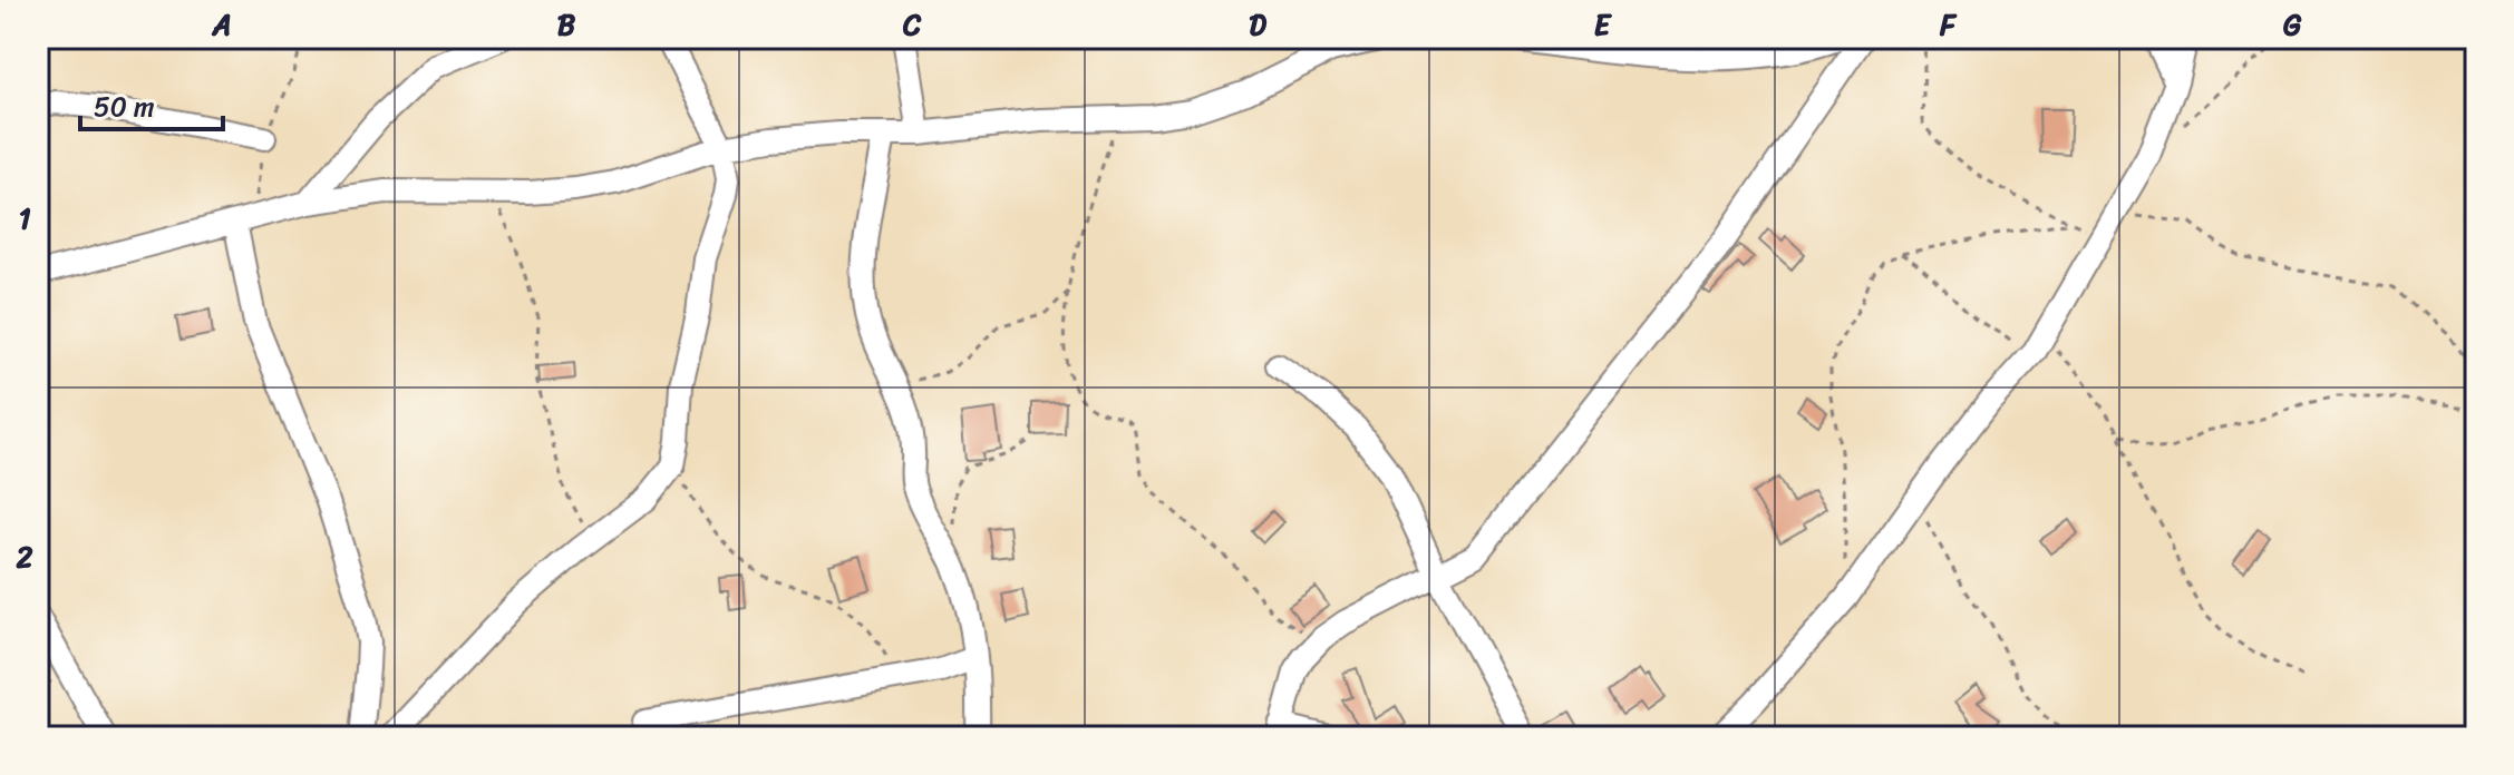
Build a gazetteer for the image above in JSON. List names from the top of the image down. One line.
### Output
{"scale_bar":"50 m","grid":{"columns":["A","B","C","D","E","F","G"],"rows":["1","2"]}}
